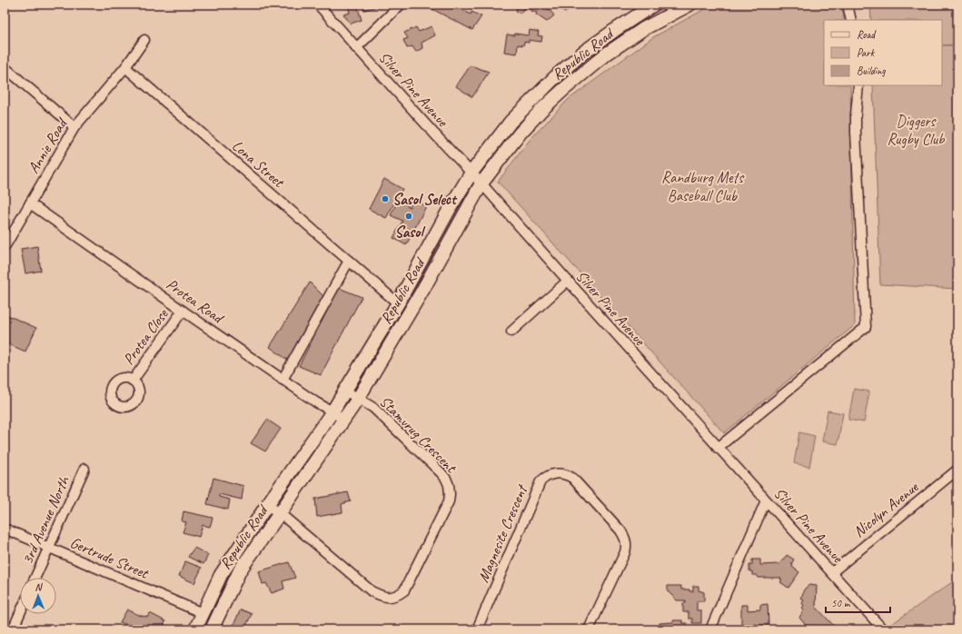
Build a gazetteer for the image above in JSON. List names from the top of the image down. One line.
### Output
{"streets":{"main road":["Republic Road"],"street":["Silver Pine Avenue","Annie Road","Lona Street","Protea Road","Protea Close","Stamvrug Crescent","Nicolyn Avenue","3rd Avenue North","Magnesite Crescent","Gertrude Street"]},"crossings":[["Republic Road","Silver Pine Avenue"],["Republic Road","Lona Street"],["Republic Road","Protea Road"],["Republic Road","Stamvrug Crescent"],["Republic Road","Gertrude Street"],["Silver Pine Avenue","Nicolyn Avenue"],["Annie Road","Lona Street"],["Annie Road","Protea Road"],["Protea Road","Protea Close"],["3rd Avenue North","Gertrude Street"]],"parks":["Diggers Rugby Club","Randburg Mets Baseball Club"],"places":["Sasol Select","Sasol"],"legend":["Road","Park","Building"],"scale_bar":"50 m","north":"top"}
